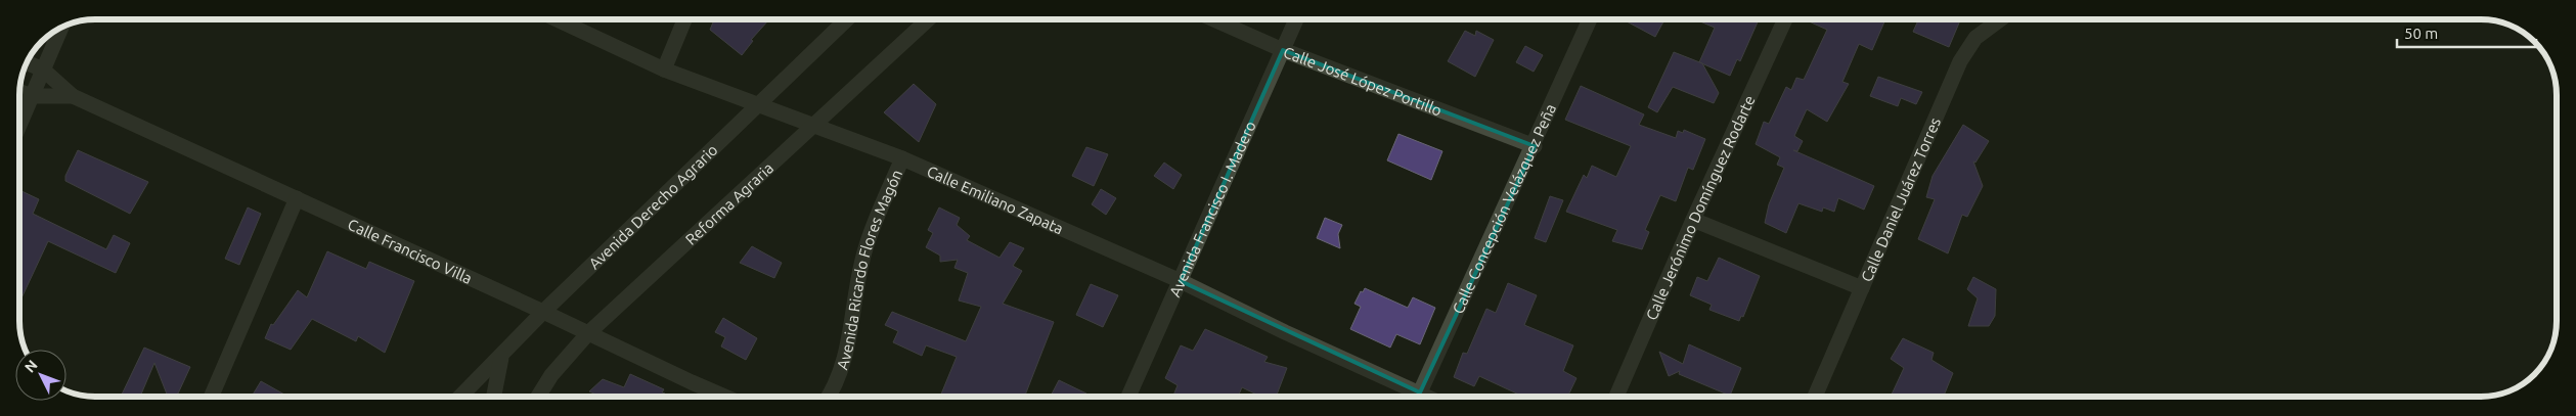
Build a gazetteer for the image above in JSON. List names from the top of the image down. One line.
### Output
{"streets":{"street":["Calle José López Portillo","Calle Emiliano Zapata","Calle Daniel Juárez Torres","Reforma Agraria","Avenida Derecho Agrario","Calle Jerónimo Domínguez Rodarte","Avenida Francisco I. Madero","Calle Concepción Velázquez Peña","Calle Francisco Villa","Avenida Ricardo Flores Magón"]},"crossings":[["Calle José López Portillo","Avenida Francisco I. Madero"],["Calle José López Portillo","Calle Concepción Velázquez Peña"],["Calle Emiliano Zapata","Reforma Agraria"],["Calle Emiliano Zapata","Avenida Derecho Agrario"],["Calle Emiliano Zapata","Avenida Francisco I. Madero"],["Calle Emiliano Zapata","Avenida Ricardo Flores Magón"],["Reforma Agraria","Calle Francisco Villa"],["Avenida Derecho Agrario","Calle Francisco Villa"]],"scale_bar":"50 m","north":"top left"}
